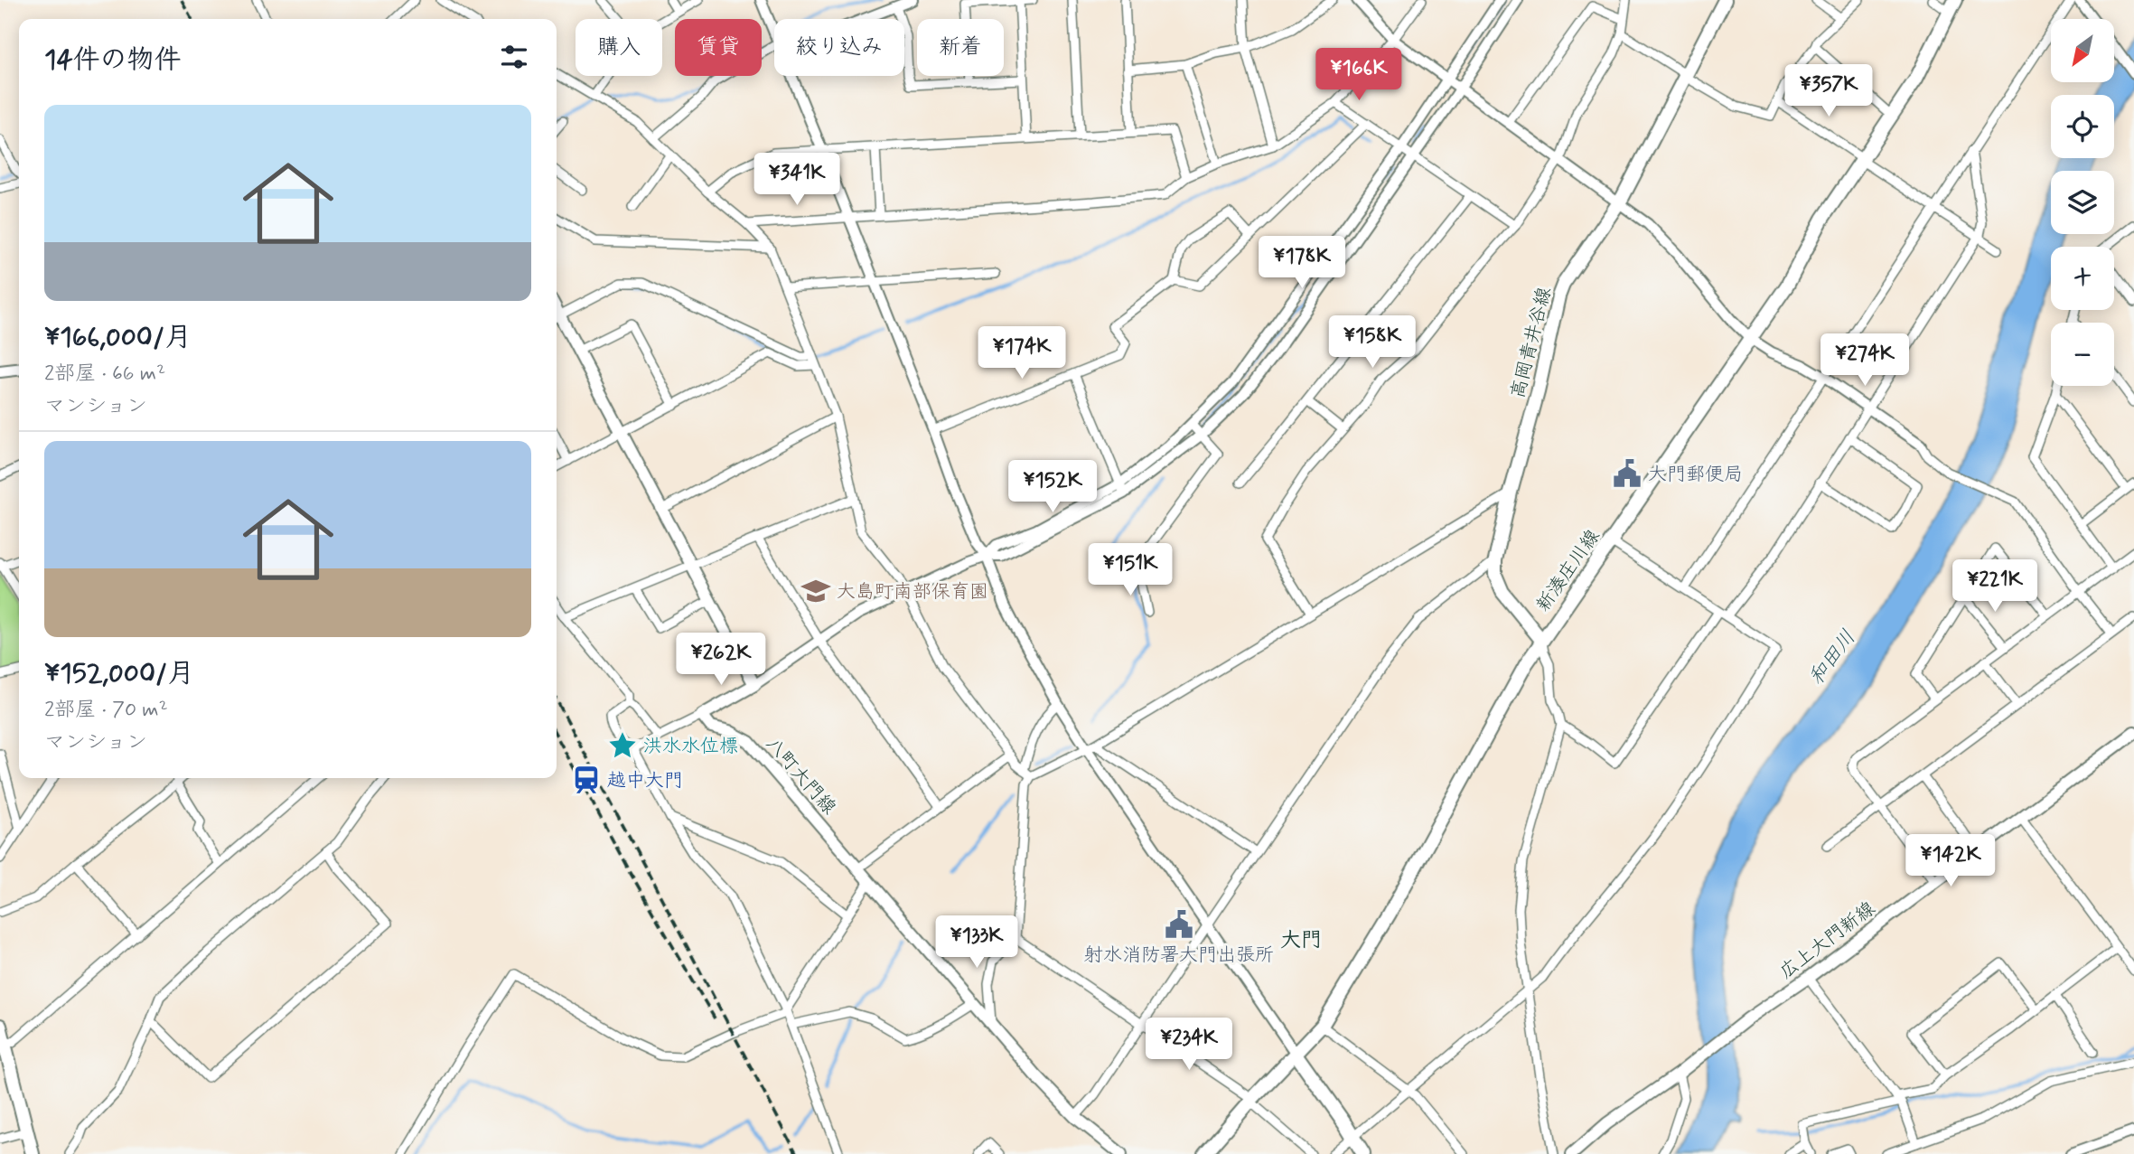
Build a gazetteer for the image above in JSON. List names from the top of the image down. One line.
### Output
{"streets":{"main road":["高岡青井谷線","新湊庄川線","八町大門線","広上大門新線"]},"crossings":[["高岡青井谷線","新湊庄川線"]],"districts":["大門"],"water":["和田川"],"places":{"public building":["大門郵便局","射水消防署大門出張所"],"school or university":["大島町南部保育園"],"place":["洪水水位標"],"station":["越中大門"]},"north":"bottom left","page":{"map_buttons":["+","−"],"chip":["購入","賃貸","絞り込み","新着"],"heading":"14件の物件","price":["¥166K","¥357K","¥341K","¥178K","¥158K","¥174K","¥274K","¥152K","¥151K","¥221K","¥262K","¥142K","¥133K","¥234K"],"list":[{"name":"¥166,000/月","note":"2部屋 · 66 m² · マンション"},{"name":"¥152,000/月","note":"2部屋 · 70 m² · マンション"}]}}
